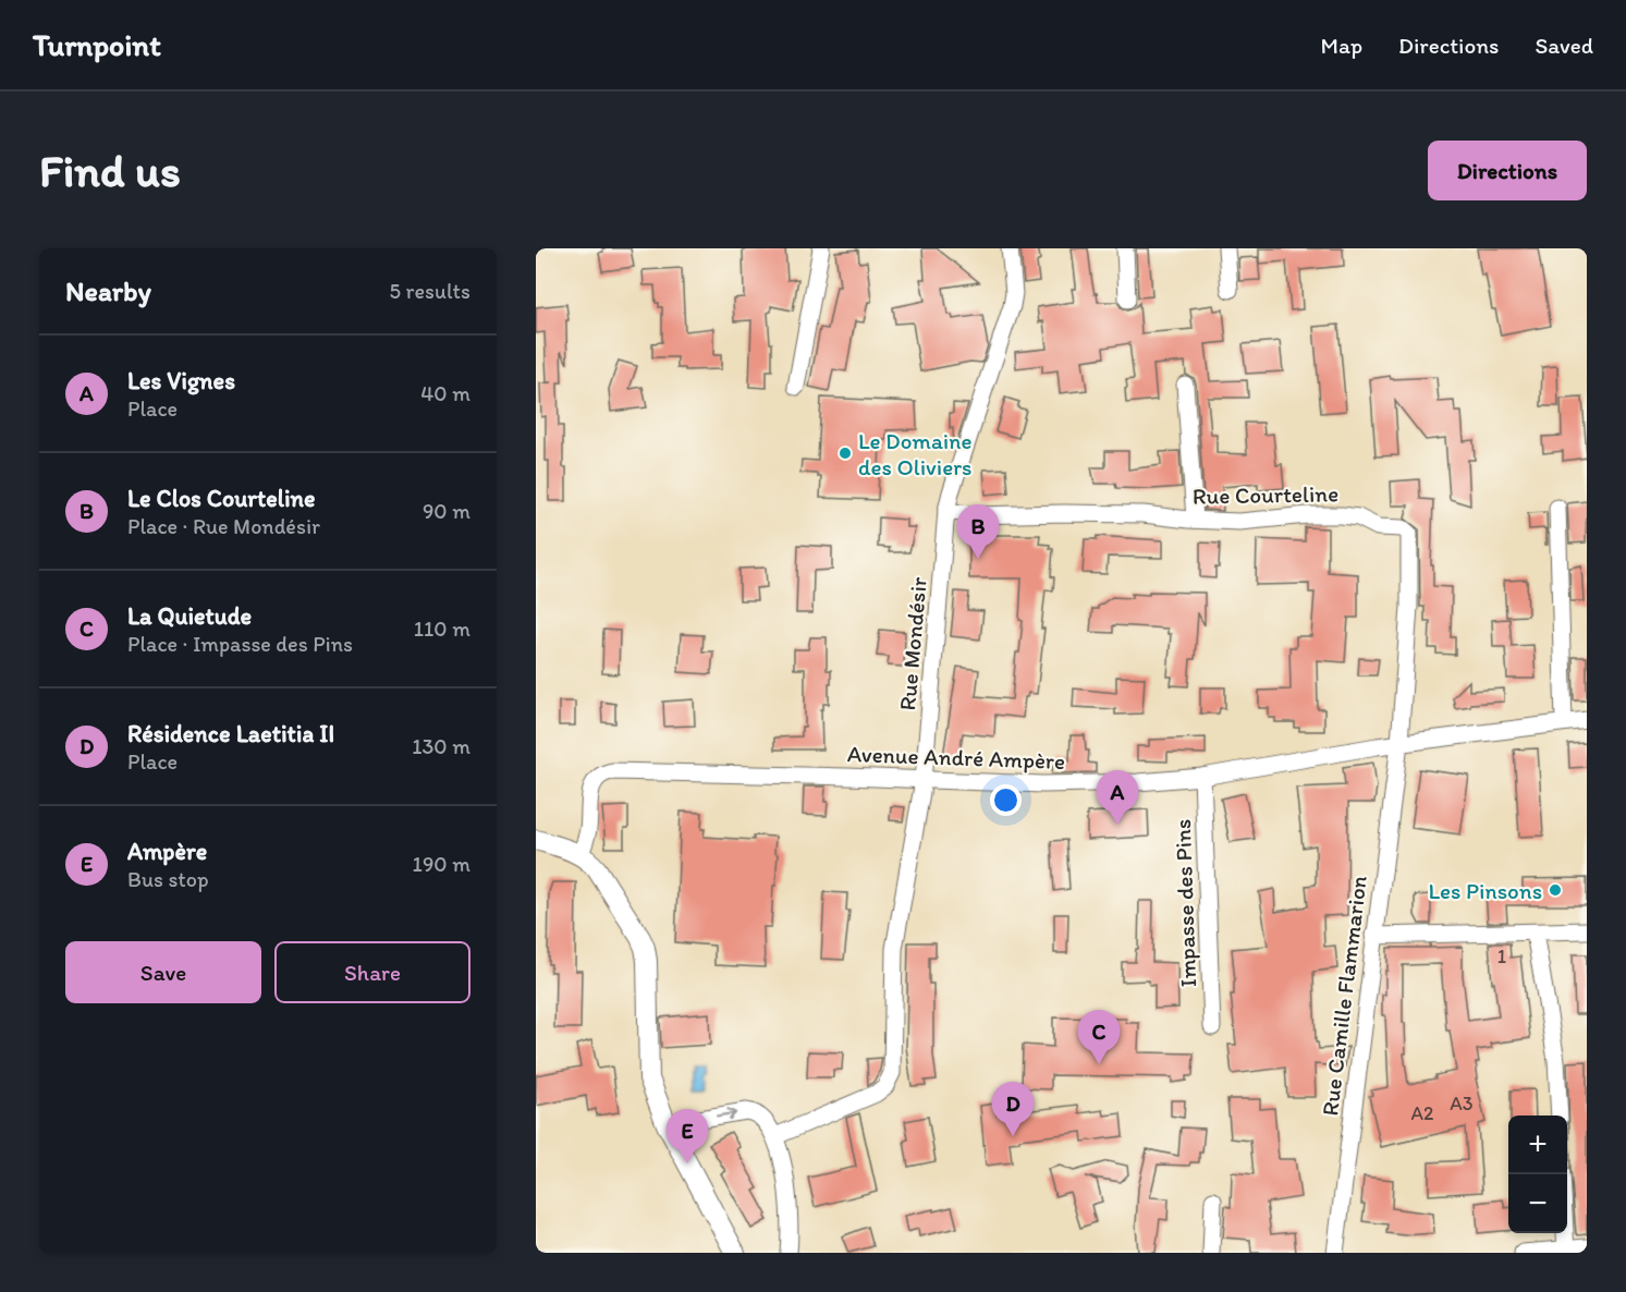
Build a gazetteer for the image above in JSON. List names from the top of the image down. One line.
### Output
{"streets":{"street":["Rue Courteline","Rue Mondésir","Avenue André Ampère","Impasse des Pins","Rue Camille Flammarion"]},"crossings":[["Rue Courteline","Rue Mondésir"],["Rue Courteline","Avenue André Ampère"],["Rue Courteline","Rue Camille Flammarion"],["Rue Mondésir","Avenue André Ampère"],["Avenue André Ampère","Impasse des Pins"],["Avenue André Ampère","Rue Camille Flammarion"]],"places":["Le Domaine des Oliviers","Les Pinsons"],"house_numbers":["1","A3","A2"],"page":{"header":"Turnpoint","nav":["Map","Directions","Saved"],"buttons":["Directions",["Save","Share"]],"title":"Find us","heading":["Nearby","5 results"],"list":[{"mark":"A","name":"Les Vignes","note":"Place","value":"40 m"},{"mark":"B","name":"Le Clos Courteline","note":"Place · Rue Mondésir","value":"90 m"},{"mark":"C","name":"La Quietude","note":"Place · Impasse des Pins","value":"110 m"},{"mark":"D","name":"Résidence Laetitia II","note":"Place","value":"130 m"},{"mark":"E","name":"Ampère","note":"Bus stop","value":"190 m"}],"pins":["B","A","C","D","E"],"map_buttons":["+","−"]}}
